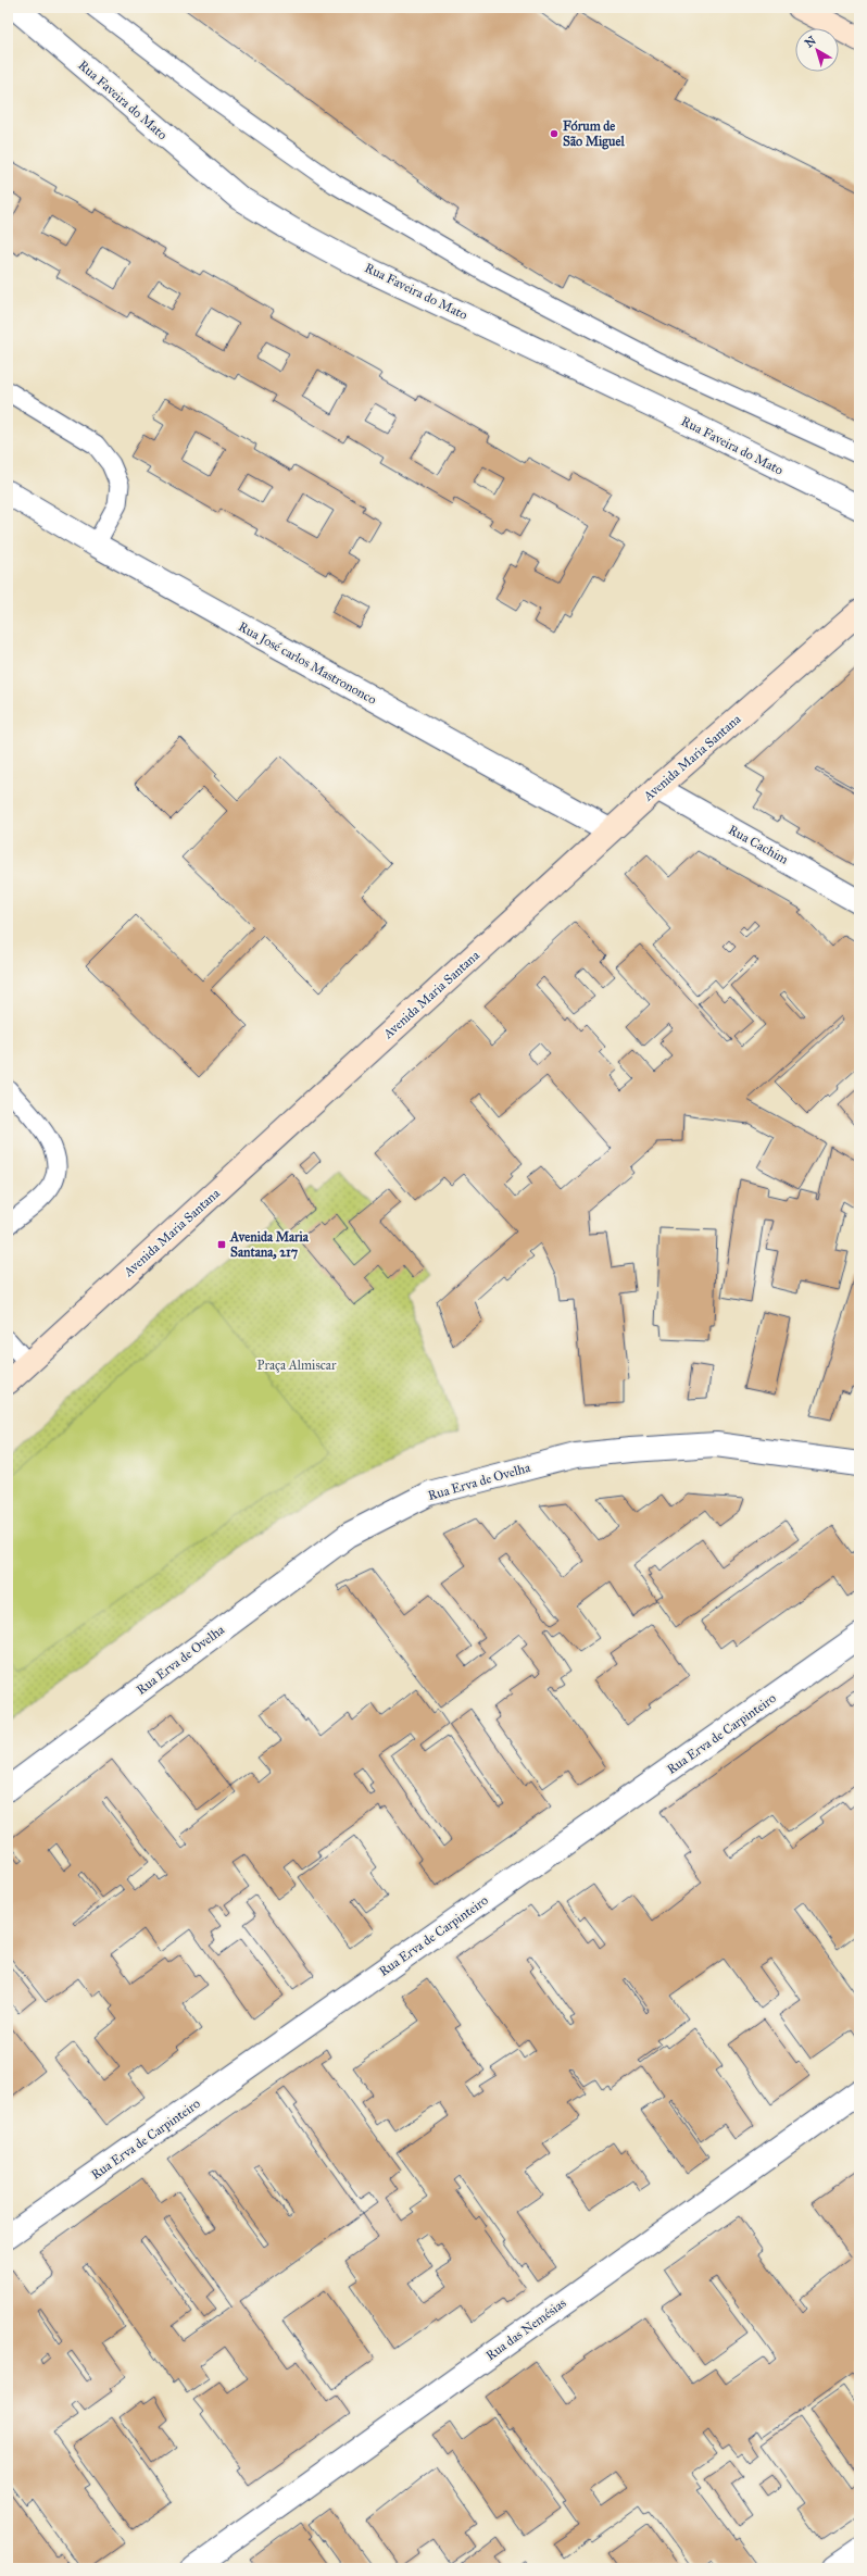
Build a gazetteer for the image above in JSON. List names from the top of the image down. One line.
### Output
{"streets":{"street":["Rua Faveira do Mato","Rua José carlos Mastrononco","Avenida Maria Santana","Rua Cachim","Rua Erva de Ovelha","Rua Erva de Carpinteiro","Rua das Nemésias"]},"crossings":[["Rua José carlos Mastrononco","Avenida Maria Santana"],["Avenida Maria Santana","Rua Cachim"]],"parks":["Praça Almiscar"],"places":{"other":["Fórum de São Miguel"],"transit":["Avenida Maria Santana, 217"]},"north":"top left"}
